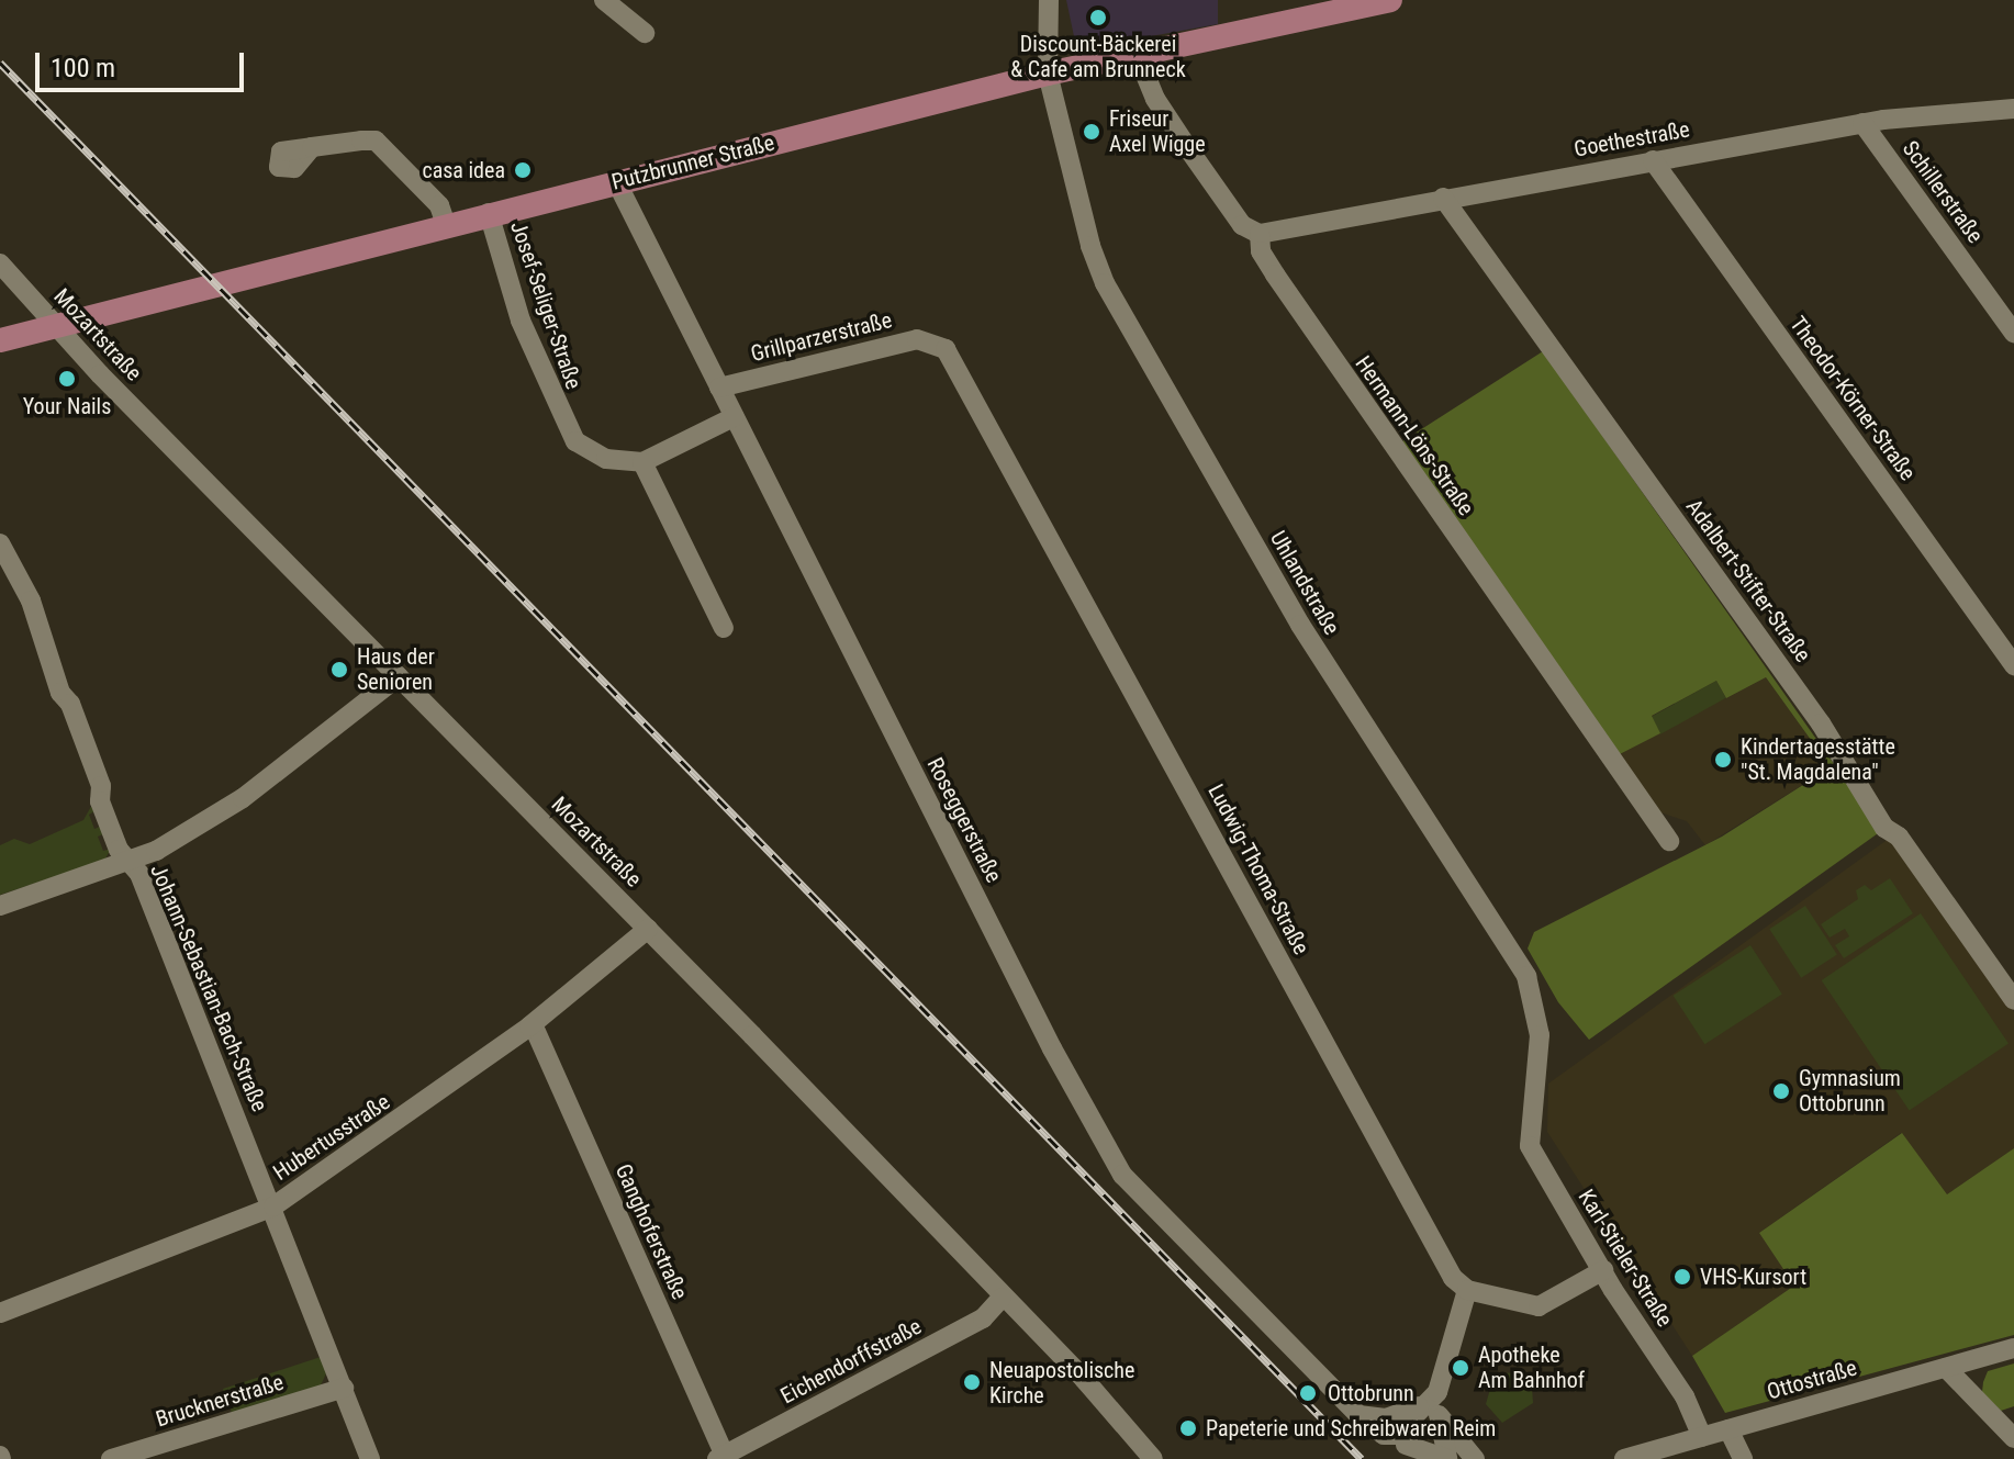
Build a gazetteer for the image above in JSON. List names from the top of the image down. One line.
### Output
{"streets":{"main road":["Putzbrunner Straße"],"street":["Goethestraße","Schillerstraße","Josef-Seliger-Straße","Mozartstraße","Grillparzerstraße","Theodor-Körner-Straße","Hermann-Löns-Straße","Adalbert-Stifter-Straße","Uhlandstraße","Roseggerstraße","Ludwig-Thoma-Straße","Johann-Sebastian-Bach-Straße","Hubertusstraße","Ganghoferstraße","Karl-Stieler-Straße","Eichendorffstraße","Ottostraße","Brucknerstraße"]},"crossings":[["Goethestraße","Schillerstraße"],["Goethestraße","Theodor-Körner-Straße"],["Goethestraße","Hermann-Löns-Straße"],["Goethestraße","Adalbert-Stifter-Straße"],["Putzbrunner Straße","Josef-Seliger-Straße"],["Putzbrunner Straße","Mozartstraße"],["Putzbrunner Straße","Hermann-Löns-Straße"],["Putzbrunner Straße","Uhlandstraße"],["Putzbrunner Straße","Roseggerstraße"],["Mozartstraße","Hubertusstraße"],["Mozartstraße","Eichendorffstraße"],["Grillparzerstraße","Roseggerstraße"],["Grillparzerstraße","Ludwig-Thoma-Straße"],["Uhlandstraße","Karl-Stieler-Straße"],["Roseggerstraße","Ludwig-Thoma-Straße"],["Johann-Sebastian-Bach-Straße","Hubertusstraße"],["Johann-Sebastian-Bach-Straße","Brucknerstraße"],["Hubertusstraße","Ganghoferstraße"],["Ganghoferstraße","Eichendorffstraße"],["Karl-Stieler-Straße","Ottostraße"]],"places":["Discount-Bäckerei & Cafe am Brunneck","Friseur Axel Wigge","casa idea","Your Nails","Haus der Senioren","Kindertagesstätte \"St. Magdalena\"","Gymnasium Ottobrunn","VHS-Kursort","Apotheke Am Bahnhof","Neuapostolische Kirche","Ottobrunn","Papeterie und Schreibwaren Reim"],"scale_bar":"100 m"}
